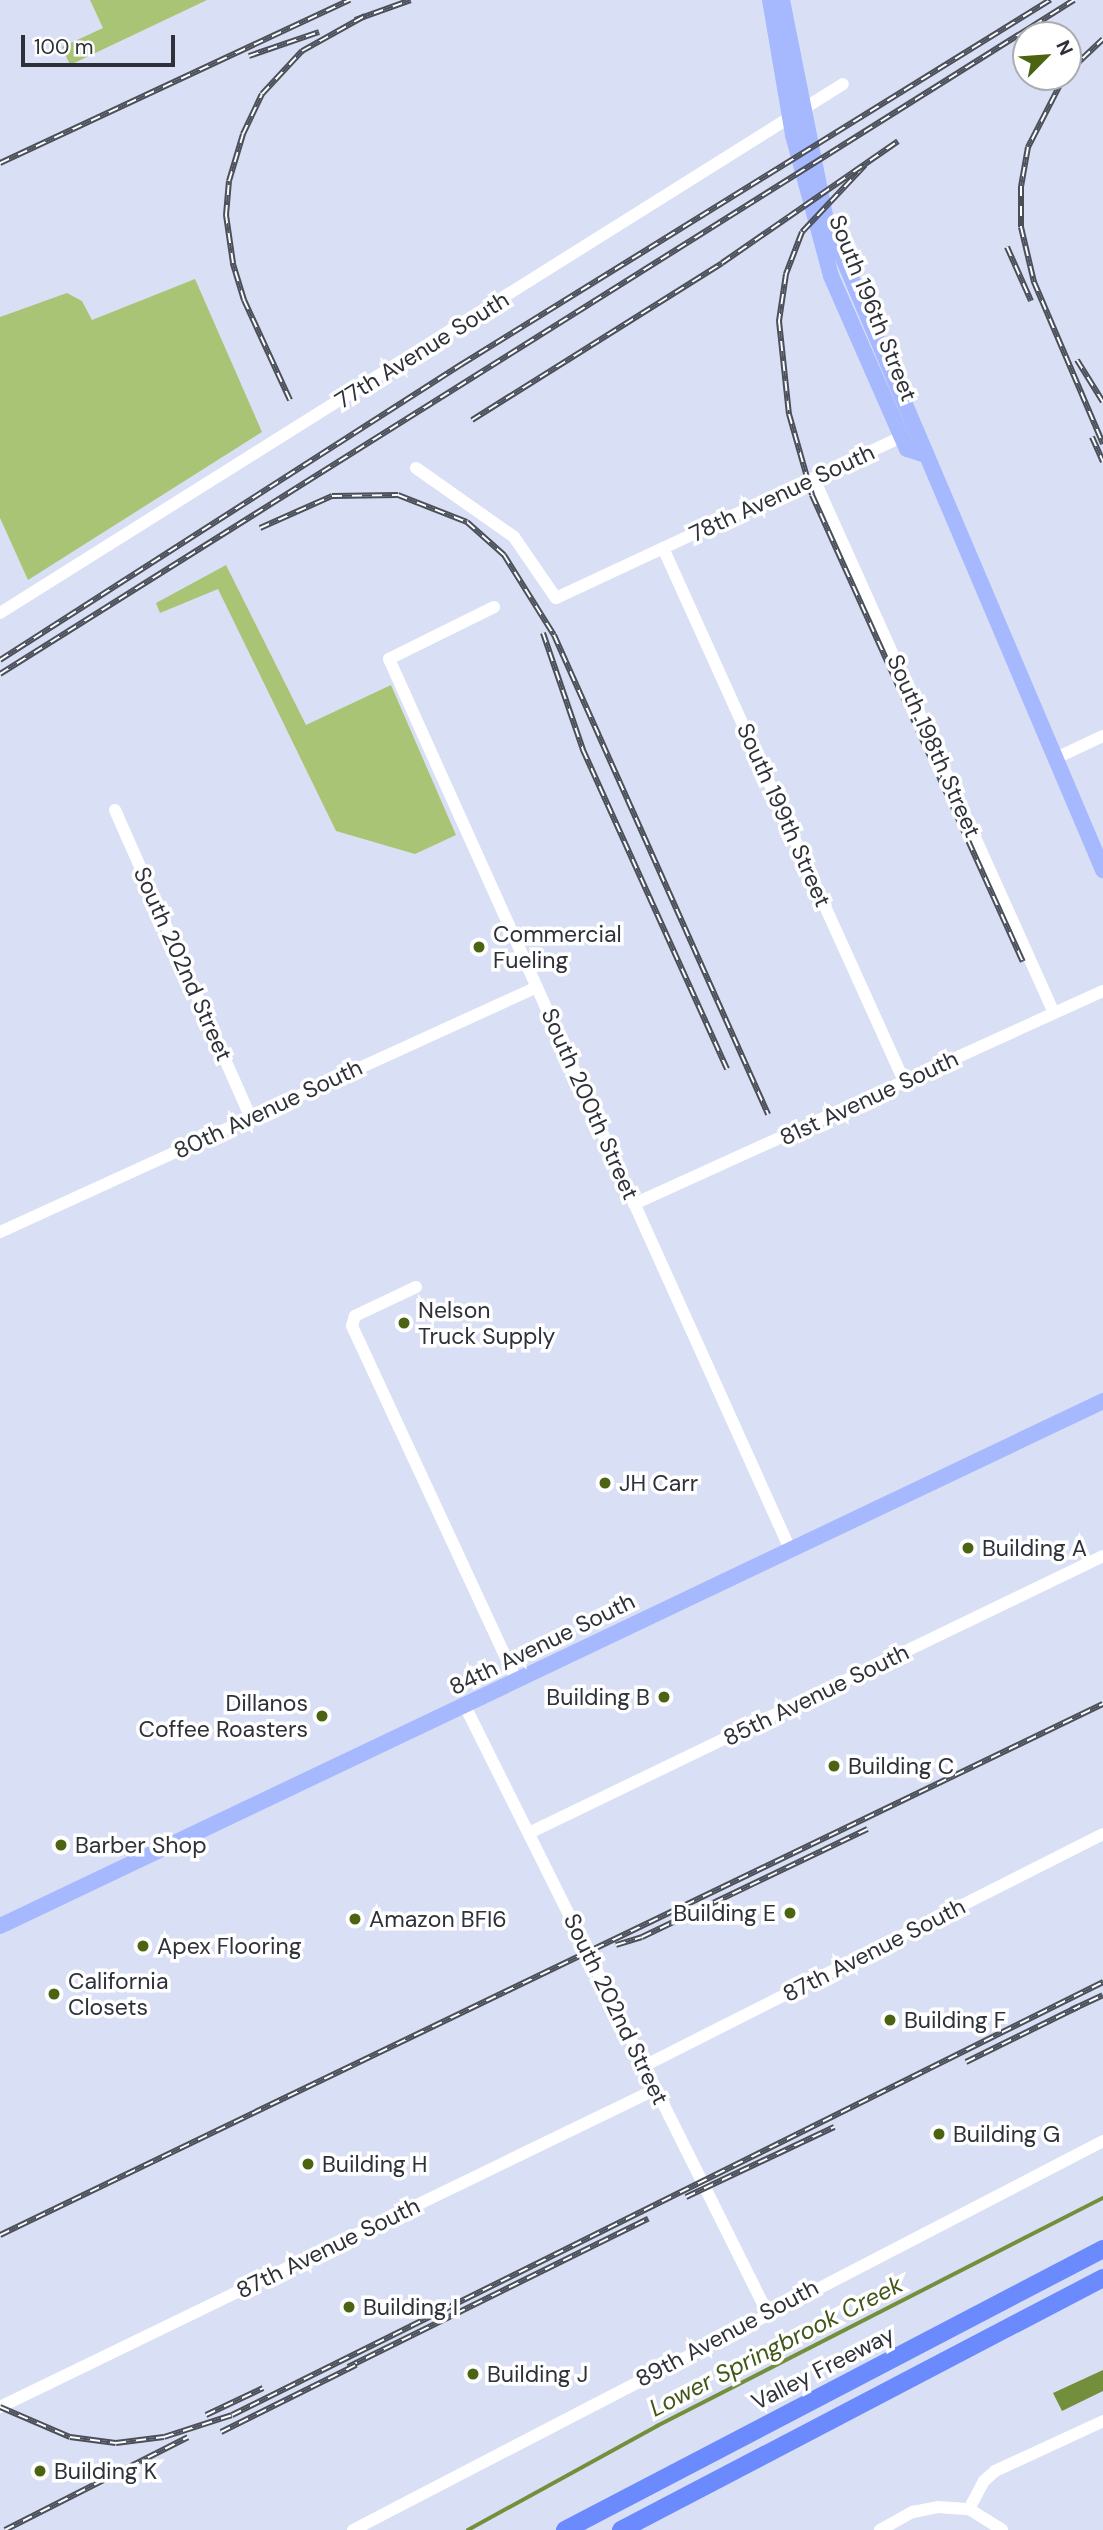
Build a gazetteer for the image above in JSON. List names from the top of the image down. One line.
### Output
{"streets":{"highway":["Valley Freeway"],"main road":["South 196th Street","84th Avenue South"],"street":["77th Avenue South","78th Avenue South","South 198th Street","South 199th Street","South 202nd Street","81st Avenue South","South 200th Street","80th Avenue South","85th Avenue South","87th Avenue South","89th Avenue South"]},"crossings":[["South 196th Street","78th Avenue South"],["78th Avenue South","South 198th Street"],["78th Avenue South","South 199th Street"],["South 198th Street","81st Avenue South"],["South 199th Street","81st Avenue South"],["South 202nd Street","80th Avenue South"],["South 202nd Street","84th Avenue South"],["South 202nd Street","85th Avenue South"],["South 202nd Street","87th Avenue South"],["South 202nd Street","89th Avenue South"],["81st Avenue South","South 200th Street"],["South 200th Street","80th Avenue South"],["South 200th Street","84th Avenue South"]],"water":["Lower Springbrook Creek"],"places":["Commercial Fueling","Nelson Truck Supply","JH Carr","Building A","Building B","Dillanos Coffee Roasters","Building C","Barber Shop","Building E","Amazon BFI6","Apex Flooring","California Closets","Building F","Building G","Building H","Building I","Building J","Building K"],"scale_bar":"100 m","north":"top right"}
